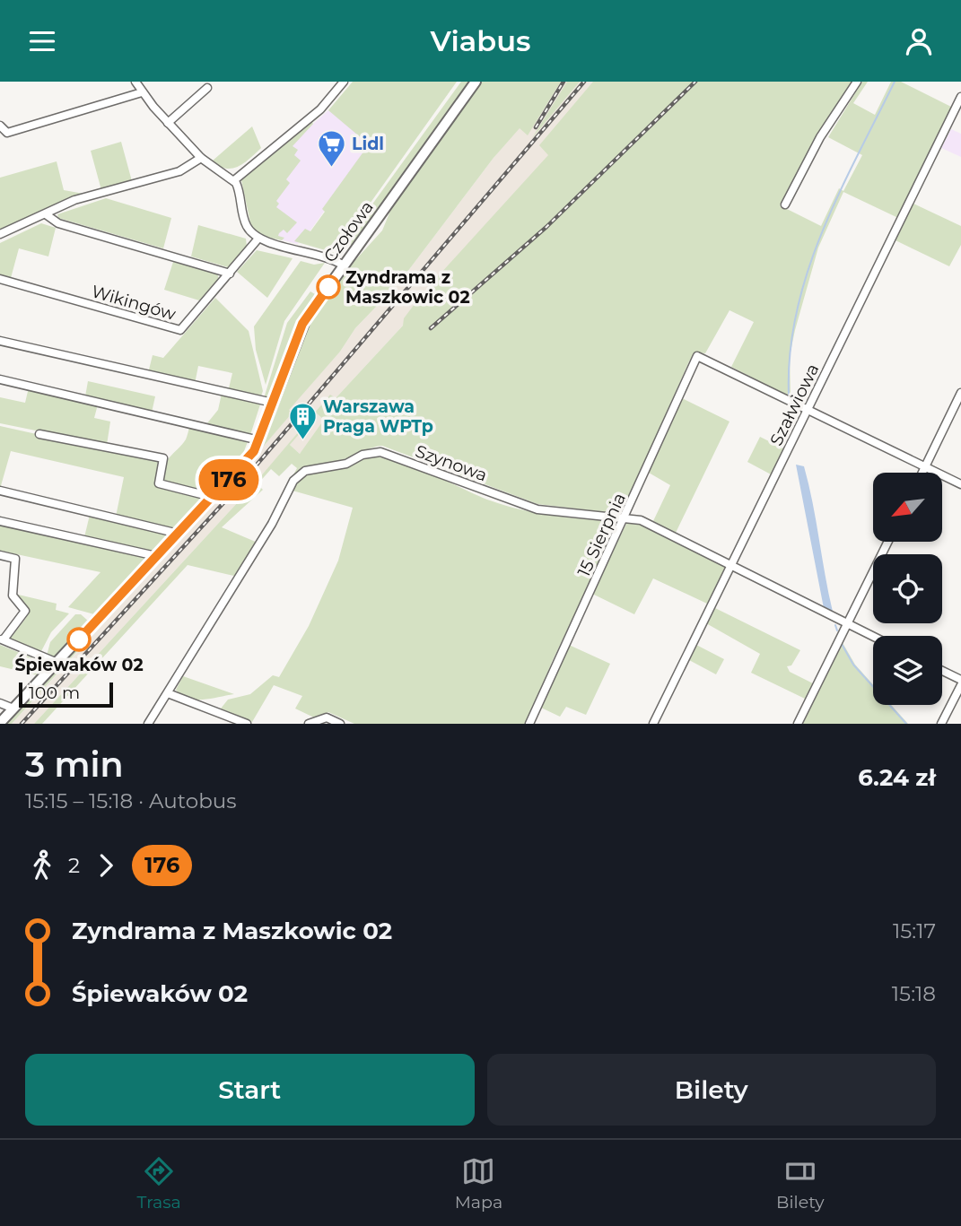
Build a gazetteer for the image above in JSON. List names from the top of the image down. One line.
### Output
{"streets":{"street":["Czołowa","Wikingów","Szałwiowa","Szynowa","15 Sierpnia"]},"crossings":[["Szałwiowa","Szynowa"],["Szałwiowa","15 Sierpnia"],["Szynowa","15 Sierpnia"]],"places":{"supermarket":["Lidl"],"other":["Zyndrama z Maszkowic 02","Śpiewaków 02"],"building":["Warszawa Praga WPTp"]},"lines":["bus line 176"],"scale_bar":"100 m","north":"bottom left","page":{"header":"Viabus","on_map":"176","scale":"100 m","heading":["3 min","15:15 – 15:18 · Autobus","6.24 zł"],"legs":["2","176"],"list":[{"name":"Zyndrama z Maszkowic 02","value":"15:17"},{"name":"Śpiewaków 02","value":"15:18"}],"buttons":["Start","Bilety"],"tabs":["Trasa","Mapa","Bilety"]}}
